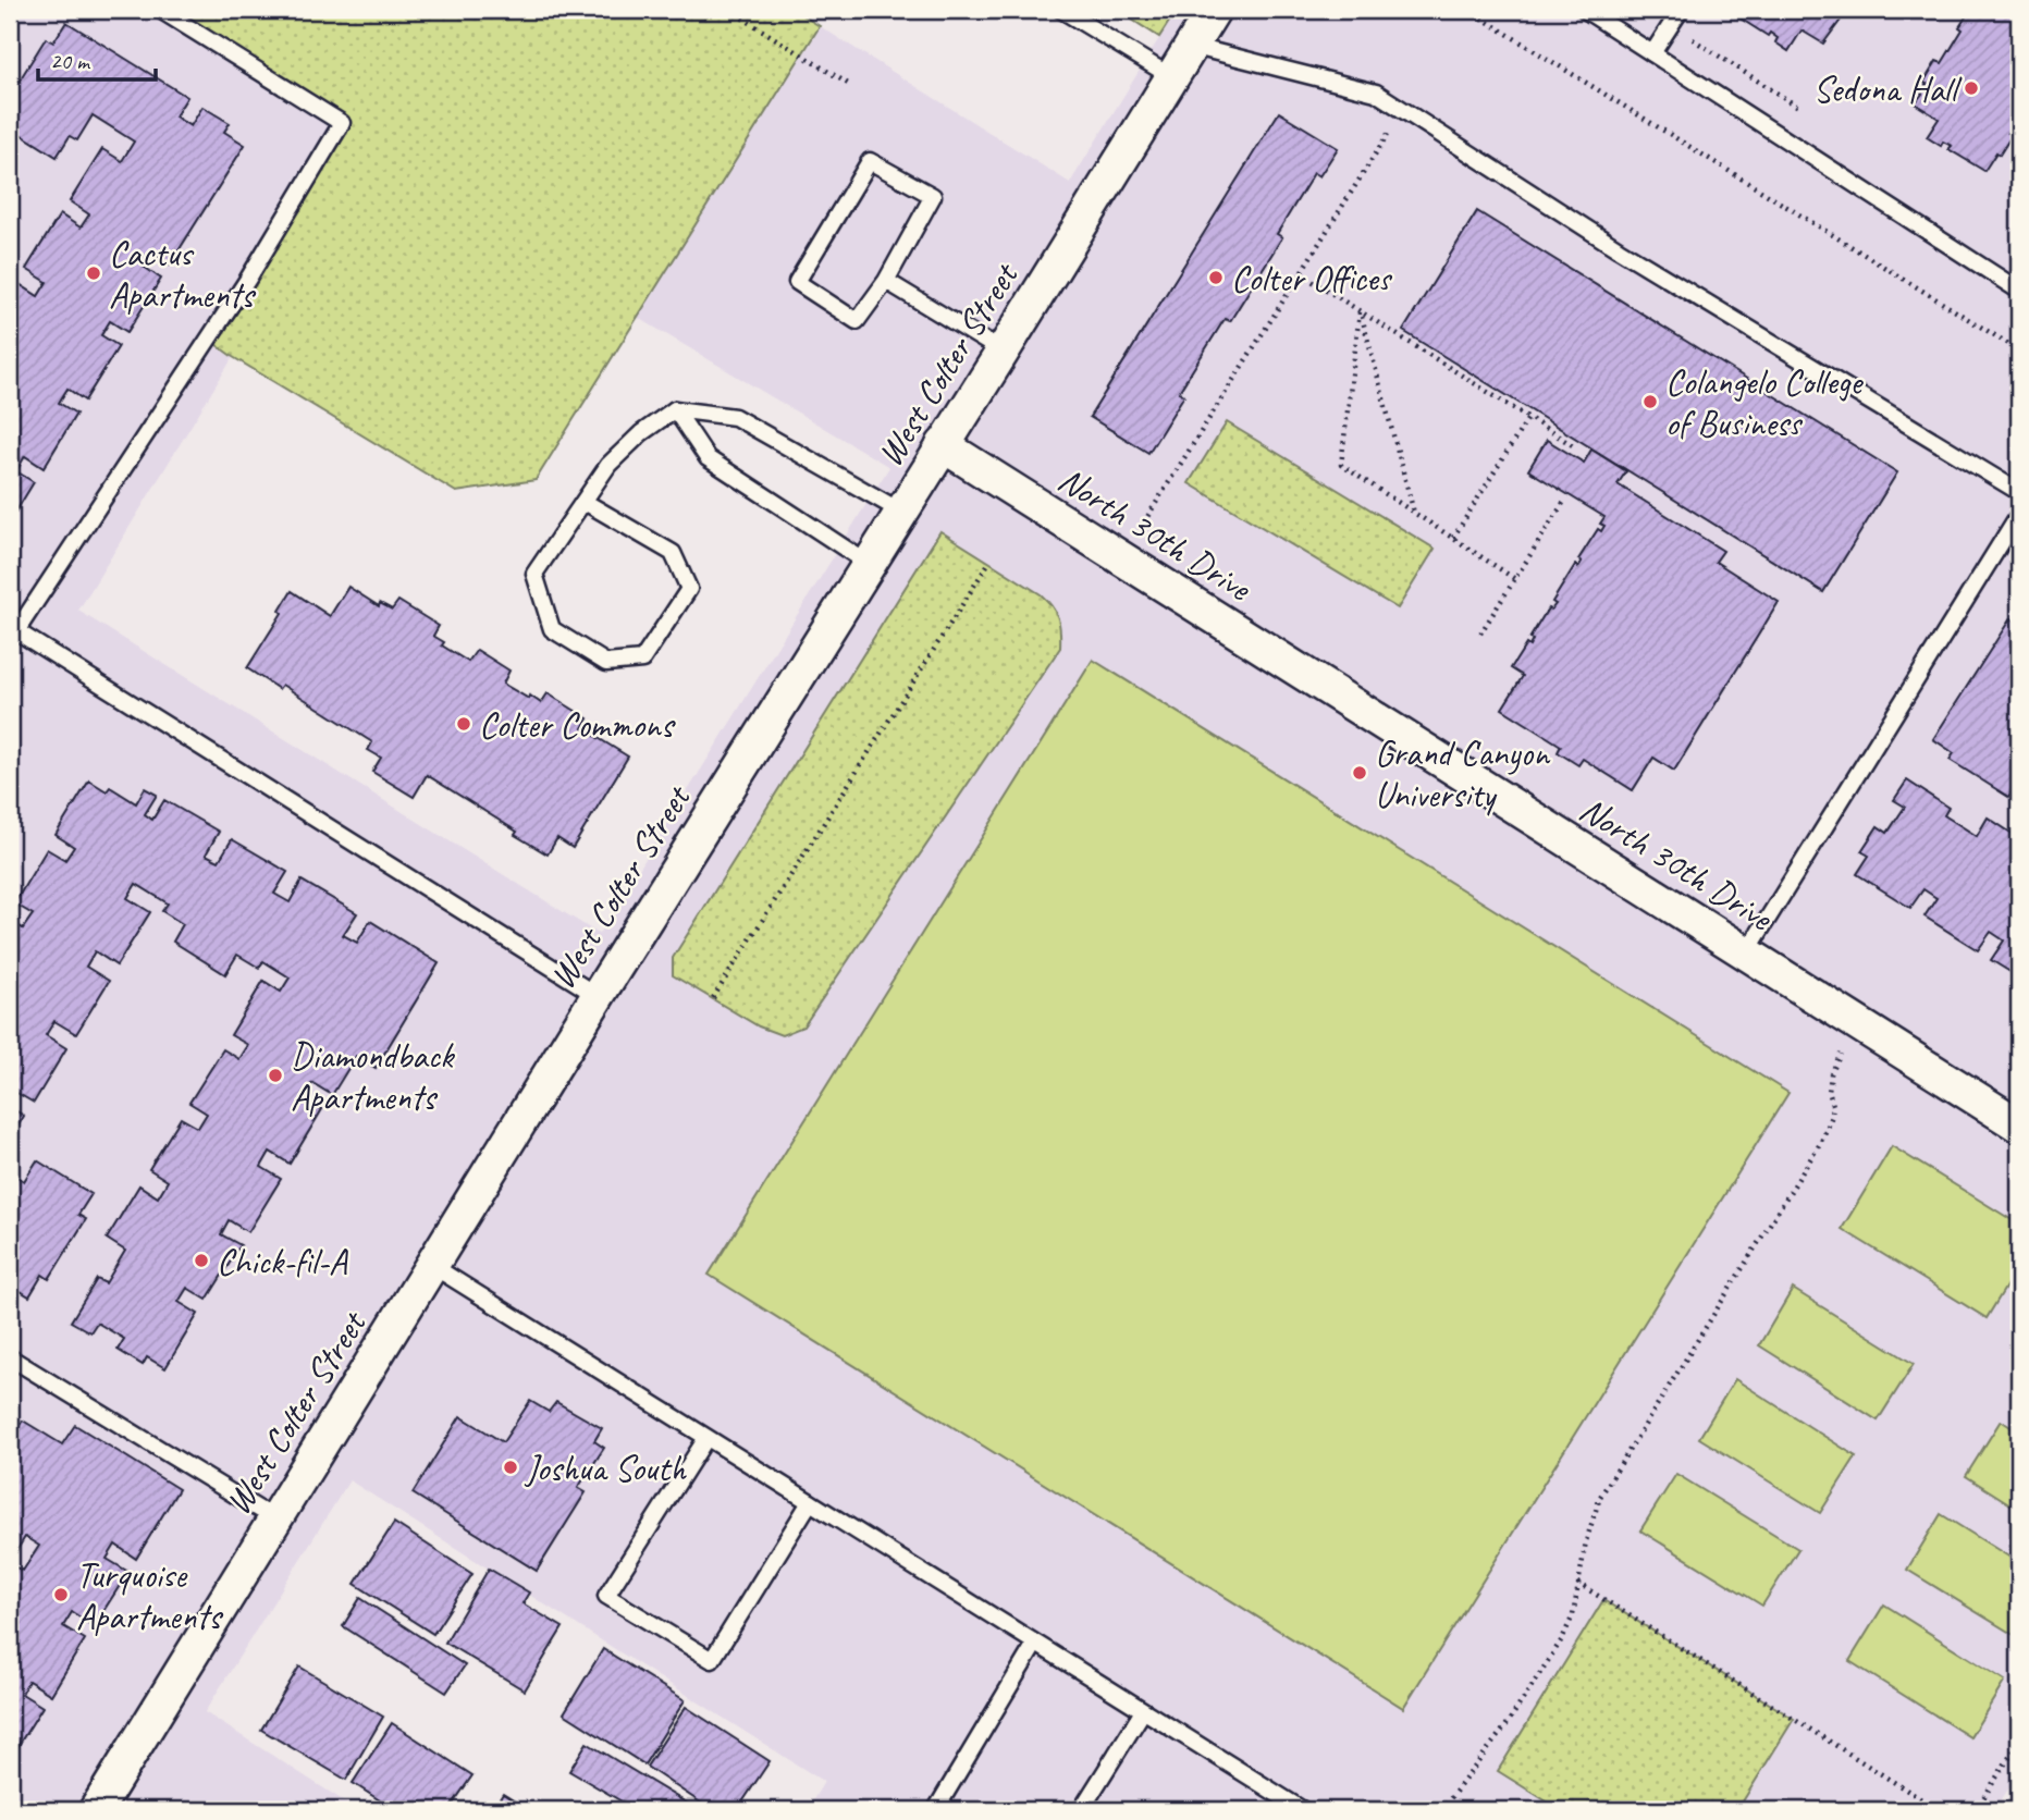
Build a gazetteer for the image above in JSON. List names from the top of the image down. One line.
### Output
{"streets":{"street":["West Colter Street","North 30th Drive"]},"crossings":[["West Colter Street","North 30th Drive"]],"places":["Sedona Hall","Cactus Apartments","Colter Offices","Colangelo College of Business","Colter Commons","Grand Canyon University","Diamondback Apartments","Chick-fil-A","Joshua South","Turquoise Apartments"],"scale_bar":"20 m"}
